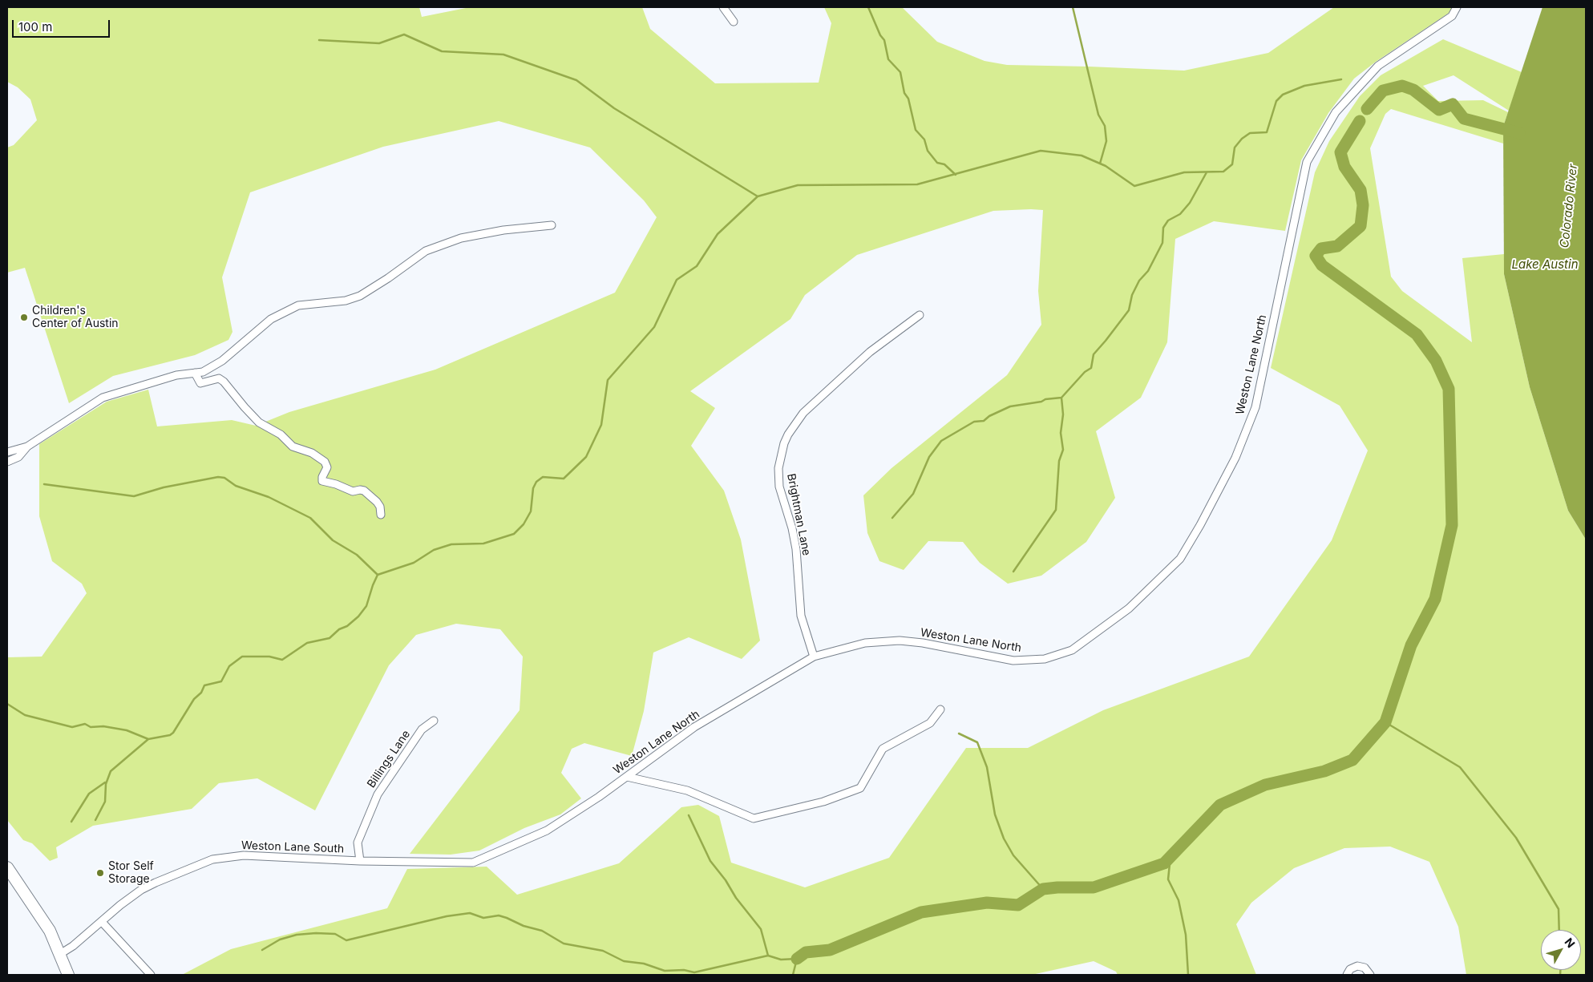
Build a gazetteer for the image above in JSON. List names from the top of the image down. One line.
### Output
{"streets":{"street":["Weston Lane North","Brightman Lane","Billings Lane","Weston Lane South"]},"crossings":[["Weston Lane North","Brightman Lane"],["Weston Lane North","Billings Lane"],["Weston Lane North","Weston Lane South"],["Billings Lane","Weston Lane South"]],"water":["Colorado River","Lake Austin"],"places":["Children's Center of Austin","Stor Self Storage"],"scale_bar":"100 m","north":"top right"}
